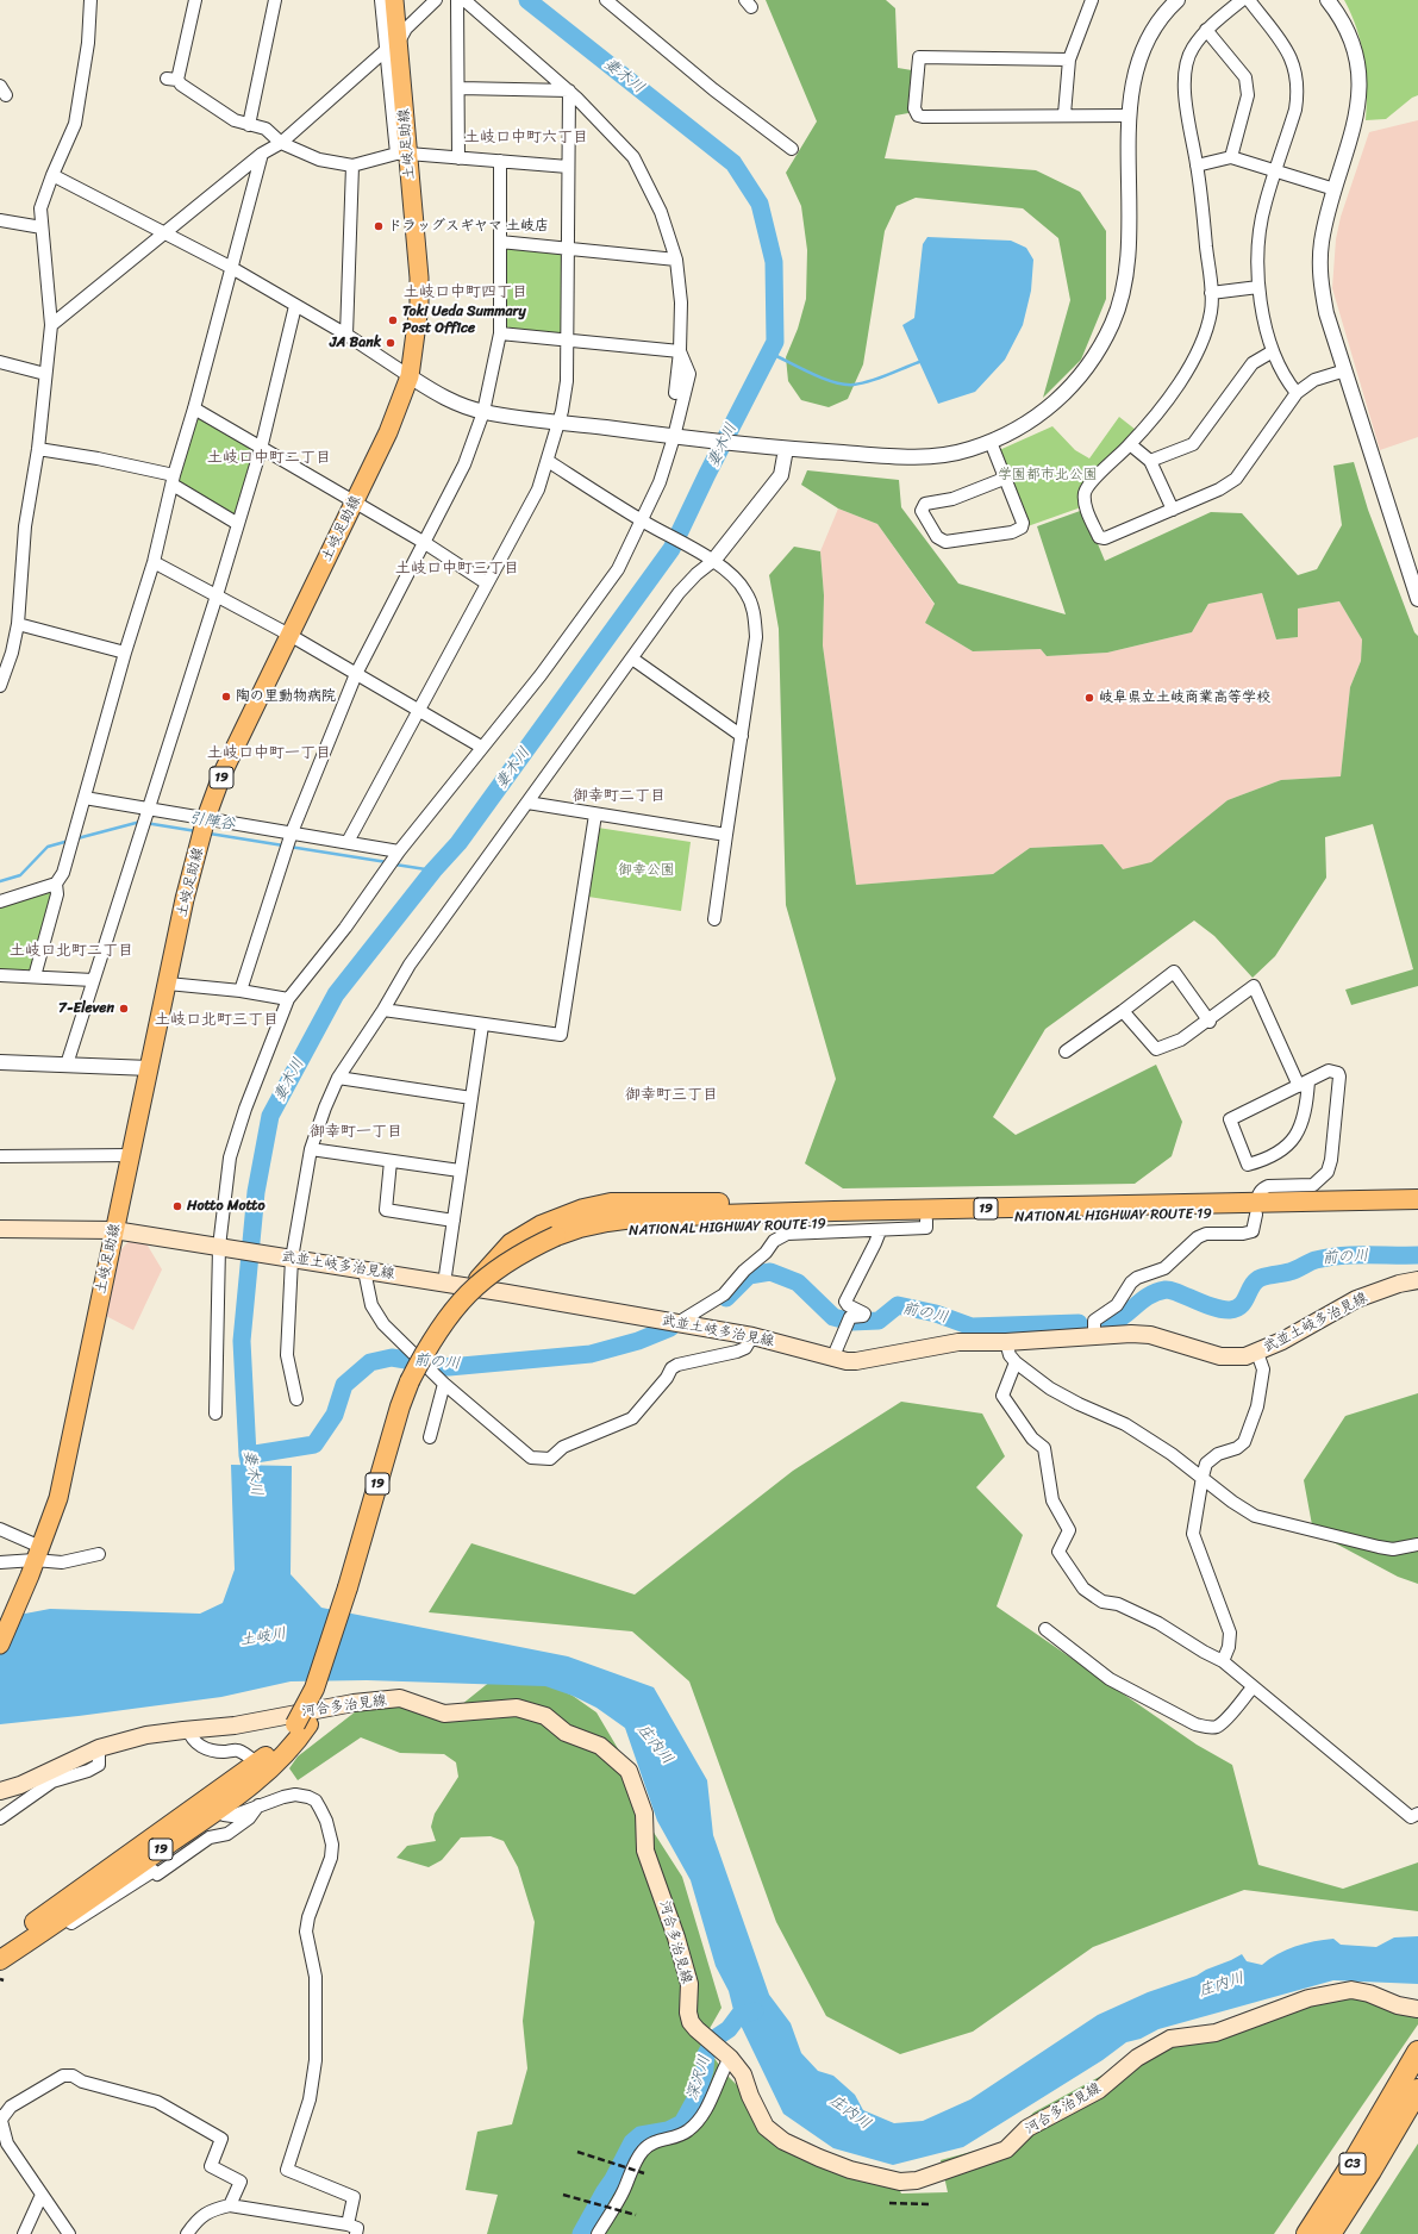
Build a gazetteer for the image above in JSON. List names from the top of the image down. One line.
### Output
{"streets":{"highway":["19","NATIONAL HIGHWAY ROUTE 19","C3"],"main road":["土岐足助線","武並土岐多治見線","河合多治見線"]},"crossings":[["土岐足助線","武並土岐多治見線"]],"districts":["土岐口中町六丁目","土岐口中町四丁目","土岐口中町二丁目","土岐口中町三丁目","土岐口中町一丁目","御幸町二丁目","土岐口北町二丁目","土岐口北町三丁目","御幸町三丁目","御幸町一丁目"],"water":["妻木川","引陣谷","前の川","土岐川","庄内川","深沢川"],"parks":["学園都市北公園","御幸公園"],"places":["ドラッグスギヤマ 土岐店","Toki Ueda Summary Post Office","JA Bank","陶の里動物病院","岐阜県立土岐商業高等学校","7-Eleven","Hotto Motto"]}
